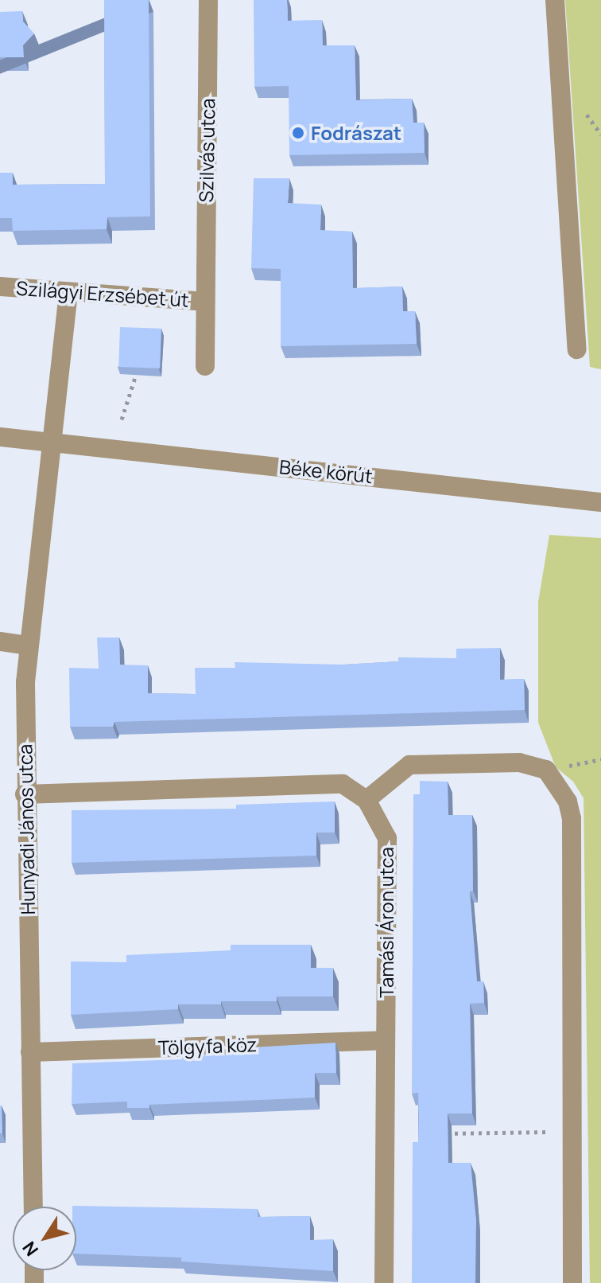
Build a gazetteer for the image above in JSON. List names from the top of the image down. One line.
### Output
{"streets":{"street":["Szilvás utca","Szilágyi Erzsébet út","Béke körút","Hunyadi János utca","Tamási Áron utca","Tölgyfa köz"]},"crossings":[["Szilvás utca","Szilágyi Erzsébet út"],["Szilágyi Erzsébet út","Hunyadi János utca"],["Béke körút","Hunyadi János utca"],["Hunyadi János utca","Tölgyfa köz"],["Tamási Áron utca","Tölgyfa köz"]],"places":["Fodrászat"],"north":"bottom left"}
